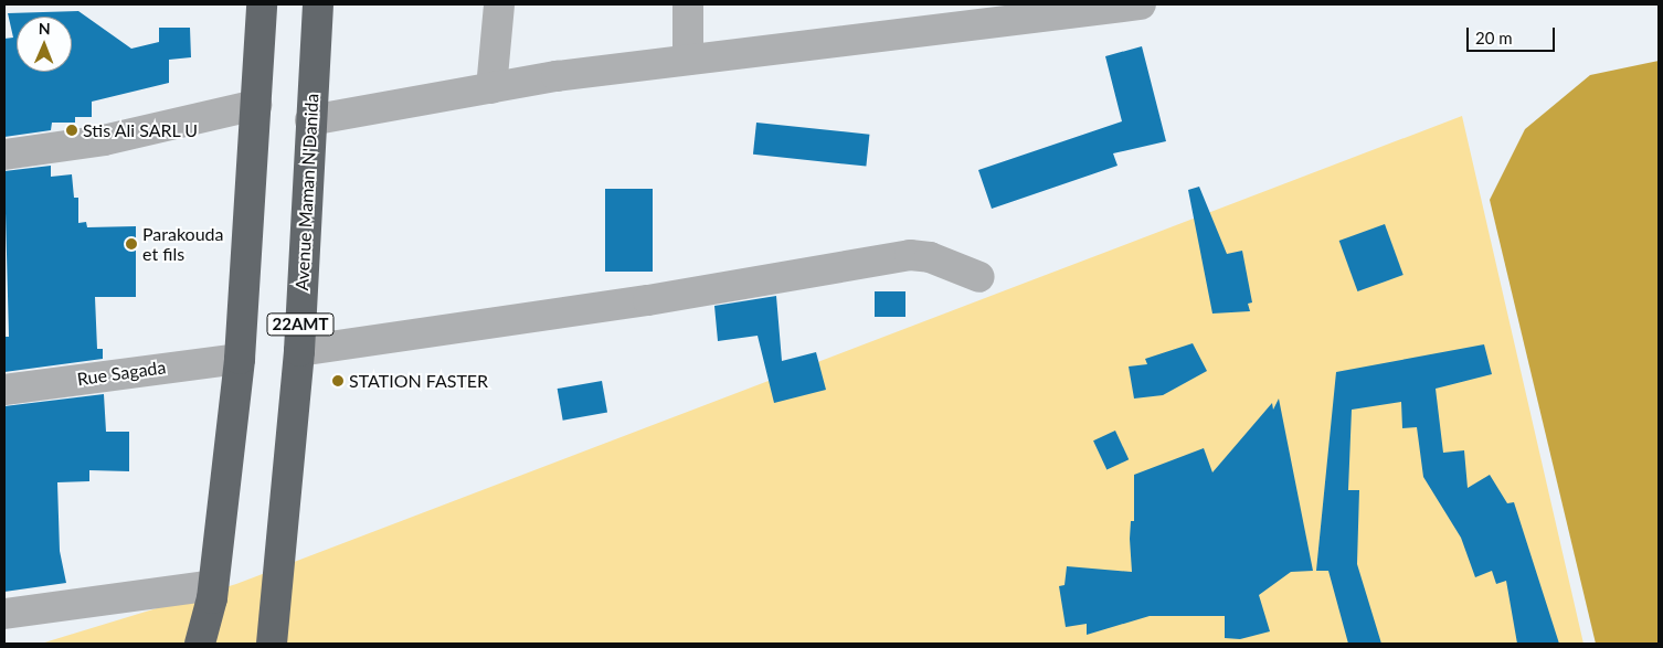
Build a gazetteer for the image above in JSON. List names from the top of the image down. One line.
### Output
{"streets":{"highway":["Avenue Maman N'Danida","22AMT"],"street":["Rue Sagada"]},"places":["Stis Ali SARL U","Parakouda et fils","STATION FASTER"],"scale_bar":"20 m","north":"top"}
